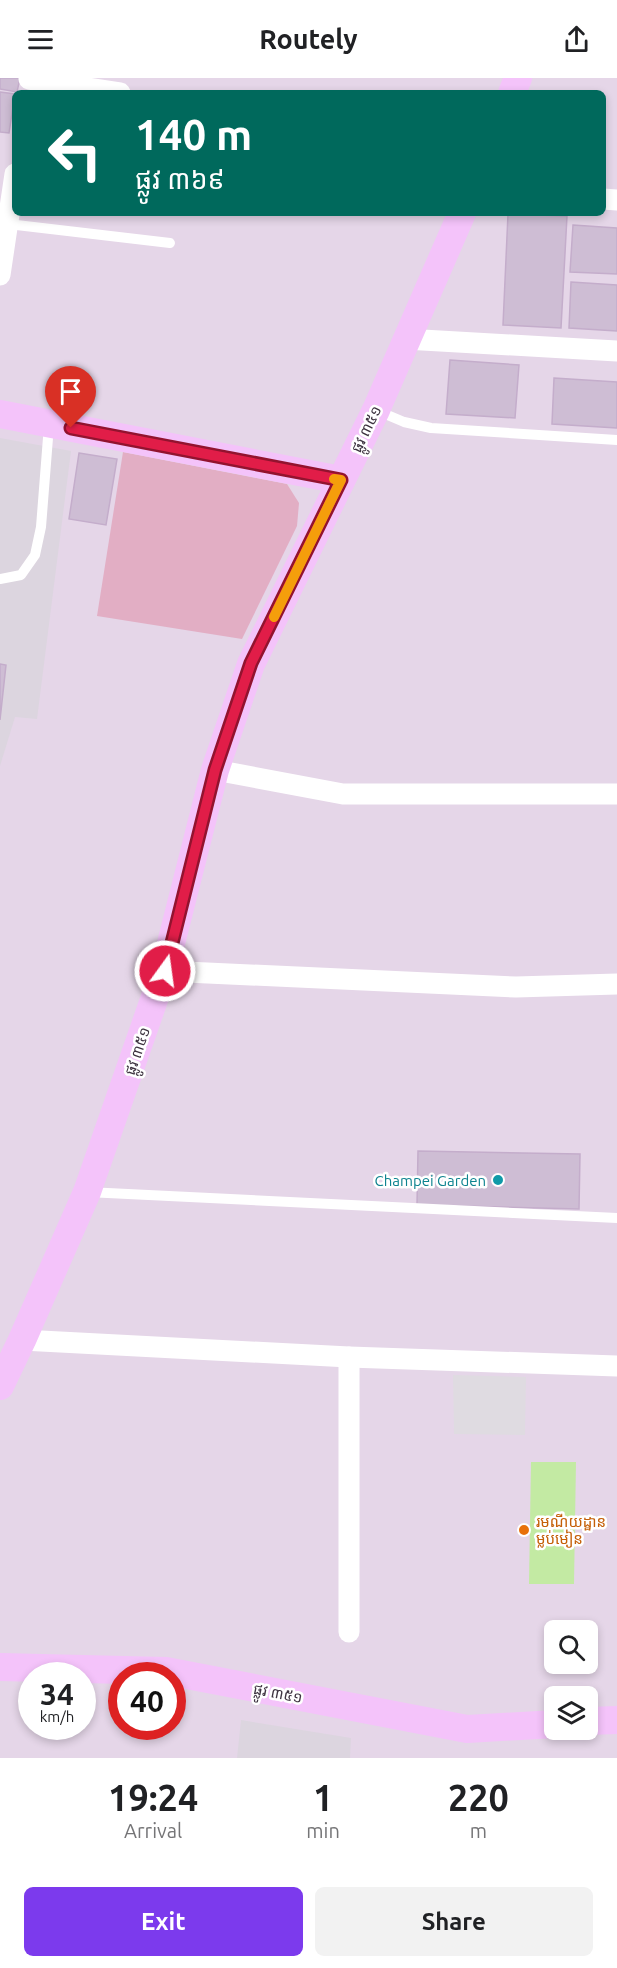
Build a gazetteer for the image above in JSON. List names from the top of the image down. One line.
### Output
{"streets":{"street":["ផ្លូវ ៣៥១"]},"places":["Champei Garden","រមណីយដ្ឋាន ម្លប់មៀន"],"page":{"header":"Routely","turn":["140 m","ផ្លូវ ៣៦៩"],"speed":"34 km/h","limit":"40","eta":["19:24","Arrival","1","min","220","m"],"buttons":["Exit","Share"]}}
